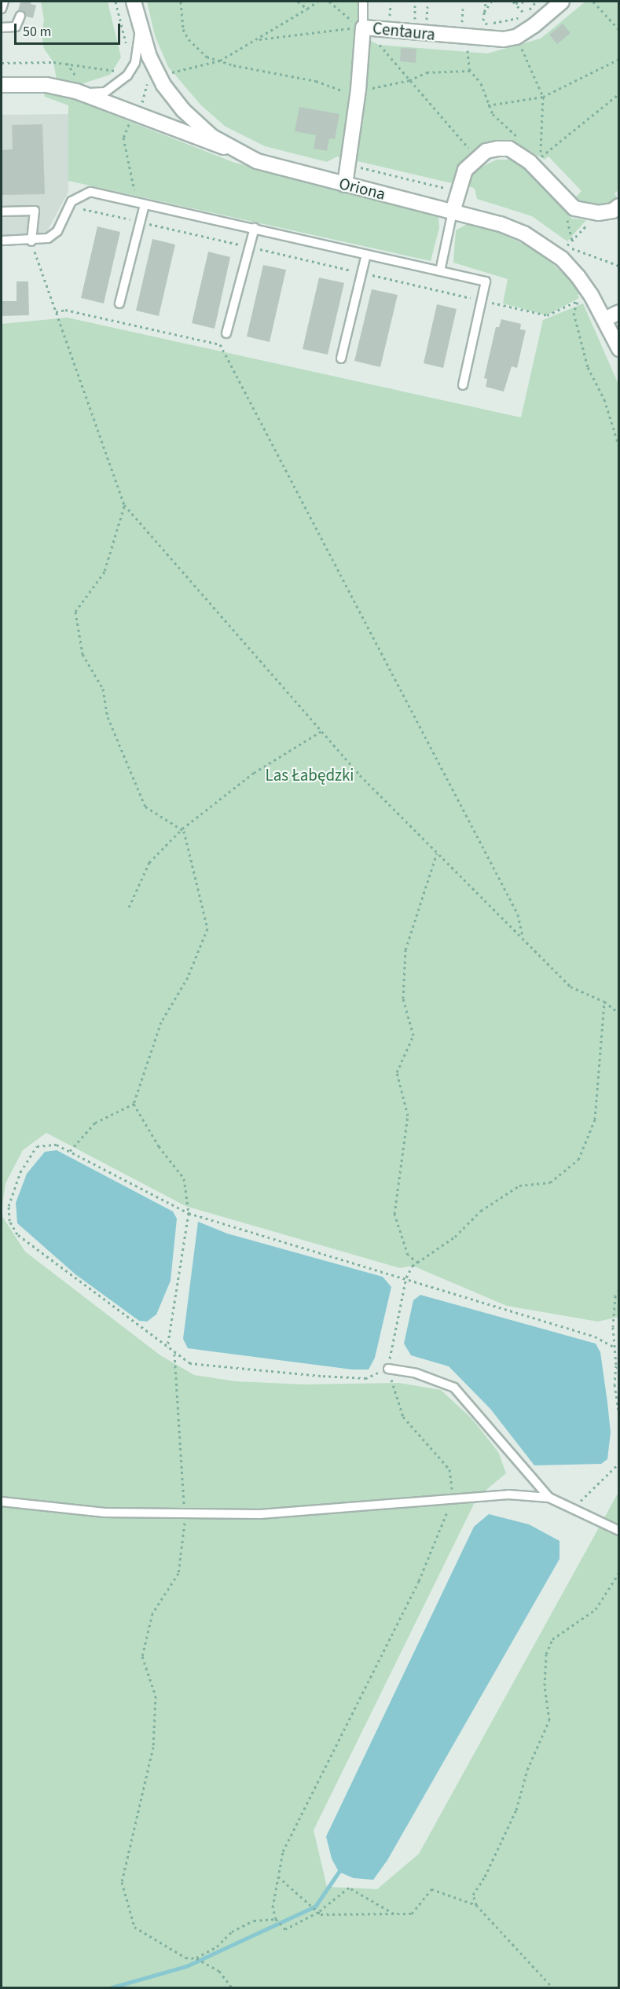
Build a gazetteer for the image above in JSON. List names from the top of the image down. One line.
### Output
{"streets":{"street":["Centaura","Oriona"]},"crossings":[["Centaura","Oriona"]],"parks":["Las Łabędzki"],"scale_bar":"50 m"}
